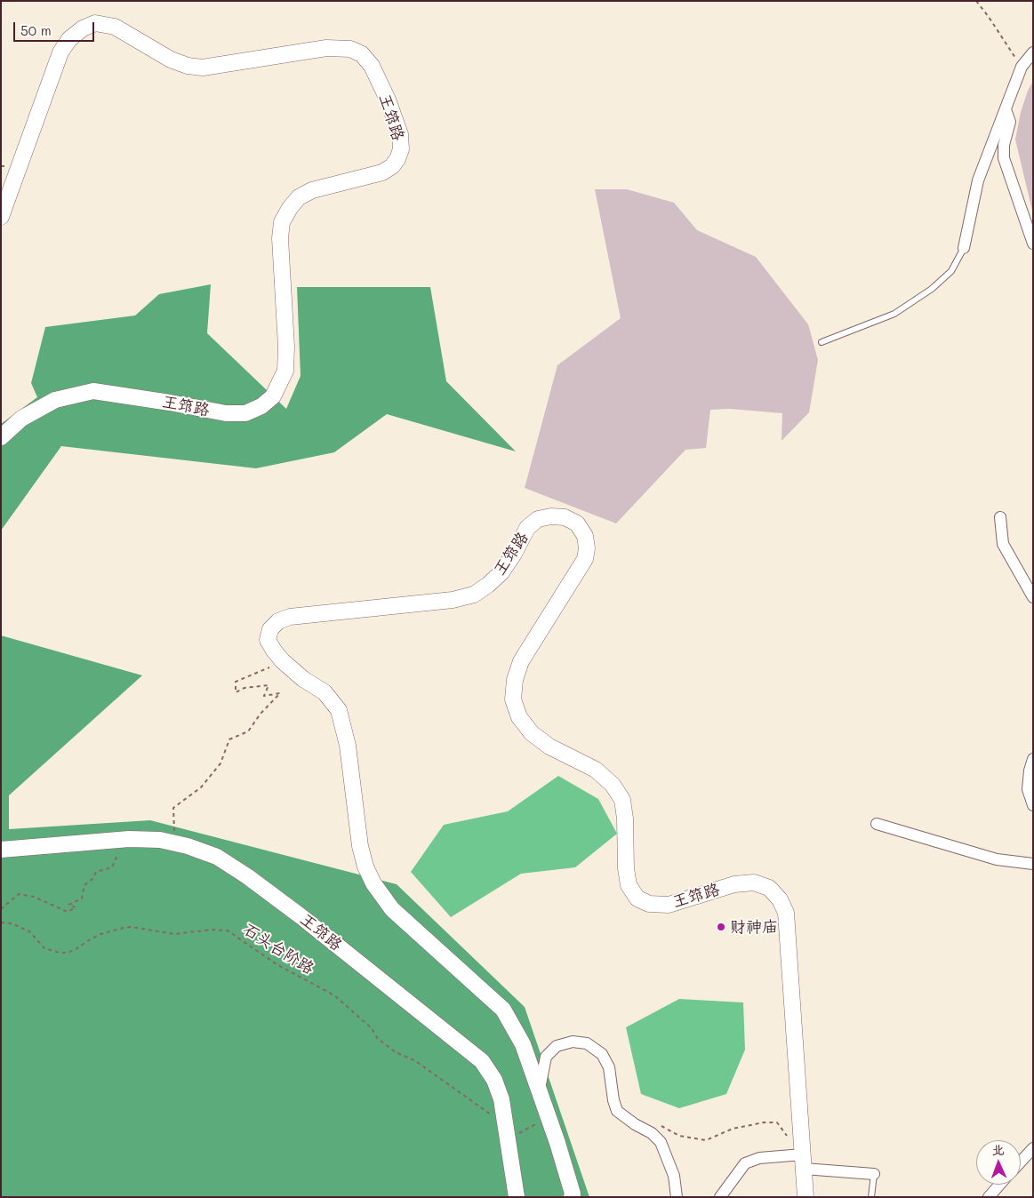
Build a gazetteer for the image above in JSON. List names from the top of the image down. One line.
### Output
{"streets":{"main road":["王筇路"],"path":["石头台阶路"]},"places":["财神庙"],"scale_bar":"50 m","north":"top"}
